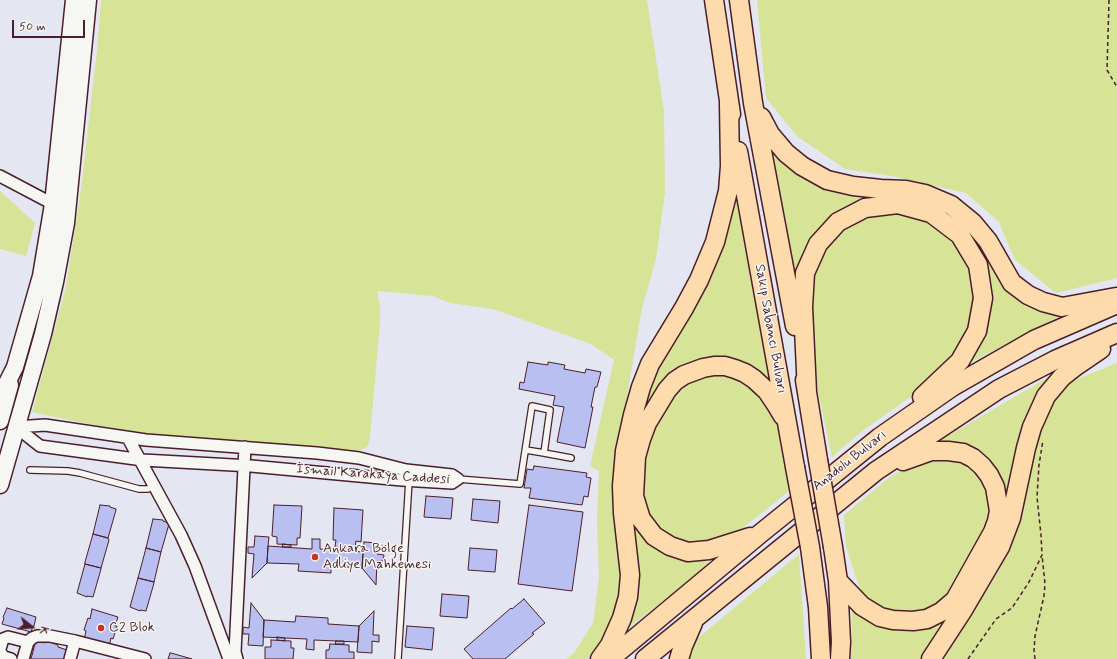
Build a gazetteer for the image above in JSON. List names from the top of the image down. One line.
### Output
{"streets":{"main road":["Sakıp Sabancı Bulvarı","Anadolu Bulvarı"],"street":["İsmail Karakaya Caddesi"]},"places":["Ankara Bölge Adliye Mahkemesi","C2 Blok"],"scale_bar":"50 m","north":"right"}
